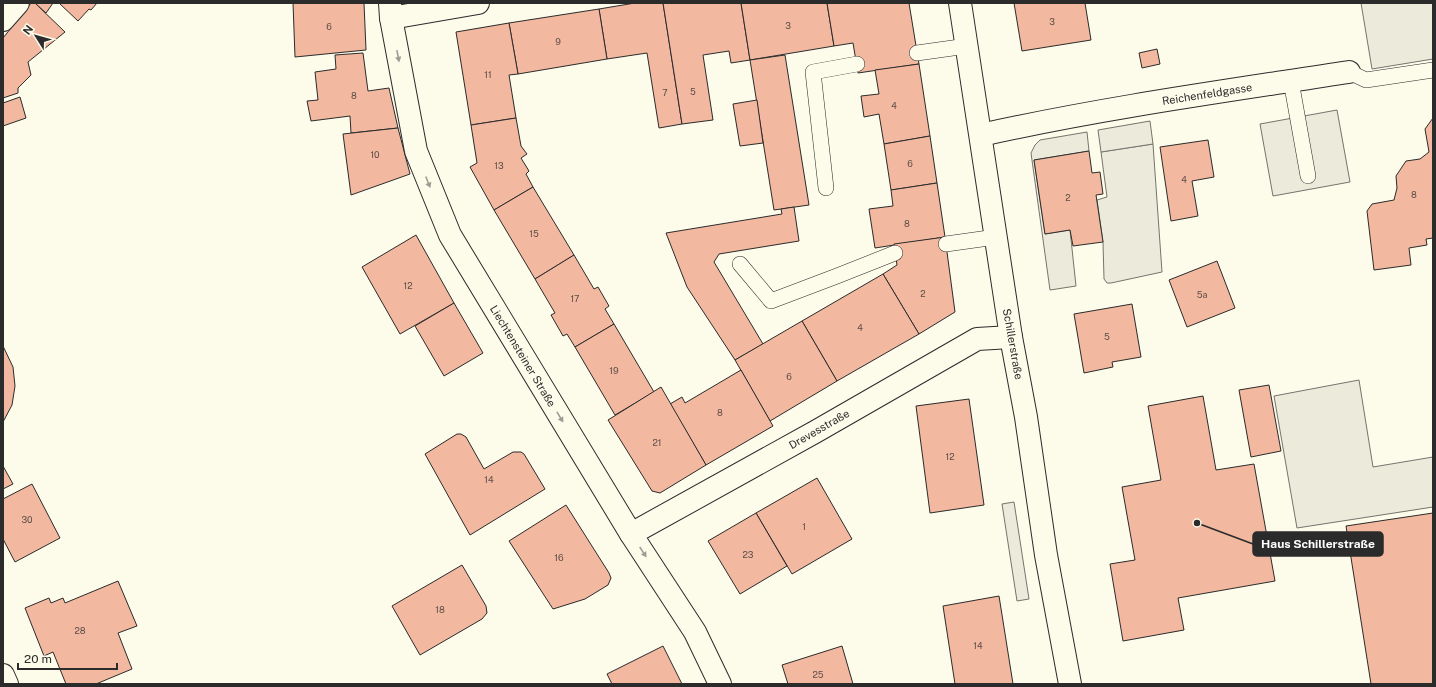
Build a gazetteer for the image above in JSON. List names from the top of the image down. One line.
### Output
{"streets":{"street":["Reichenfeldgasse","Schillerstraße","Liechtensteiner Straße","Drevesstraße"]},"crossings":[["Reichenfeldgasse","Schillerstraße"],["Schillerstraße","Drevesstraße"],["Liechtensteiner Straße","Drevesstraße"]],"one_way":["Liechtensteiner Straße"],"places":["Haus Schillerstraße"],"house_numbers":["3","3","6","9","11","5","7","8","4","10","6","13","4","8","2","8","15","12","2","5a","17","4","5","19","6","8","21","12","14","30","1","23","16","18","28","14","25"],"scale_bar":"20 m","north":"top left"}
